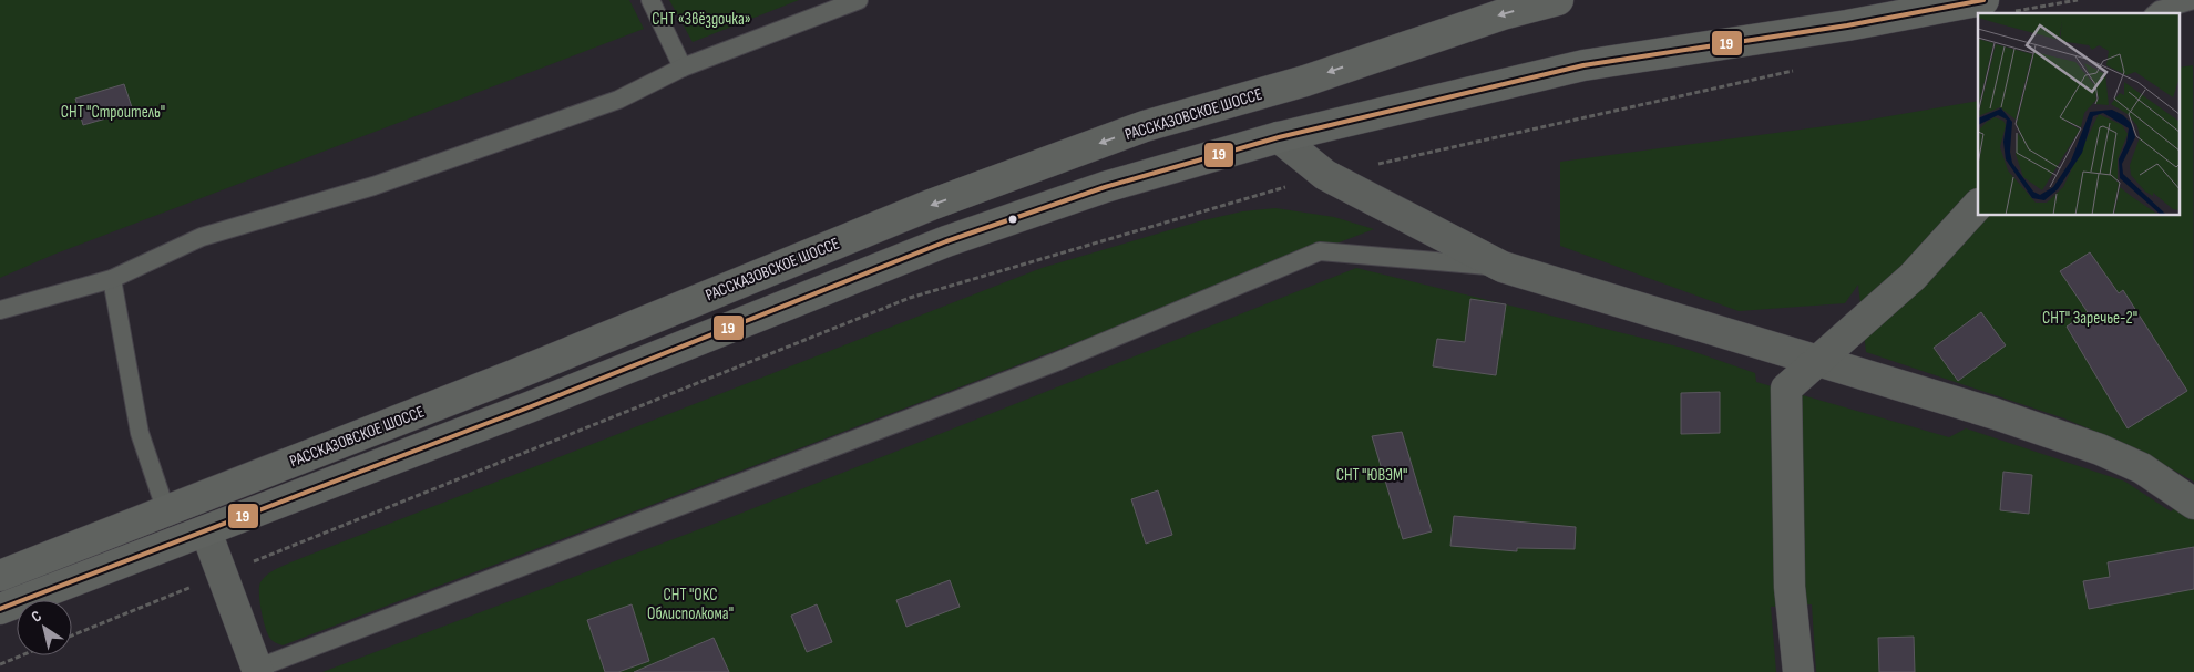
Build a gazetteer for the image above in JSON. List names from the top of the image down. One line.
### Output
{"streets":{"main road":["РАССКАЗОВСКОЕ ШОССЕ"]},"parks":["СНТ «Звёздочка»","СНТ \"Строитель\"","СНТ\" Заречье-2\"","СНТ \"ЮВЭМ\"","СНТ \"ОКС Облисполкома\""],"lines":["transit line 19"],"north":"top left"}
